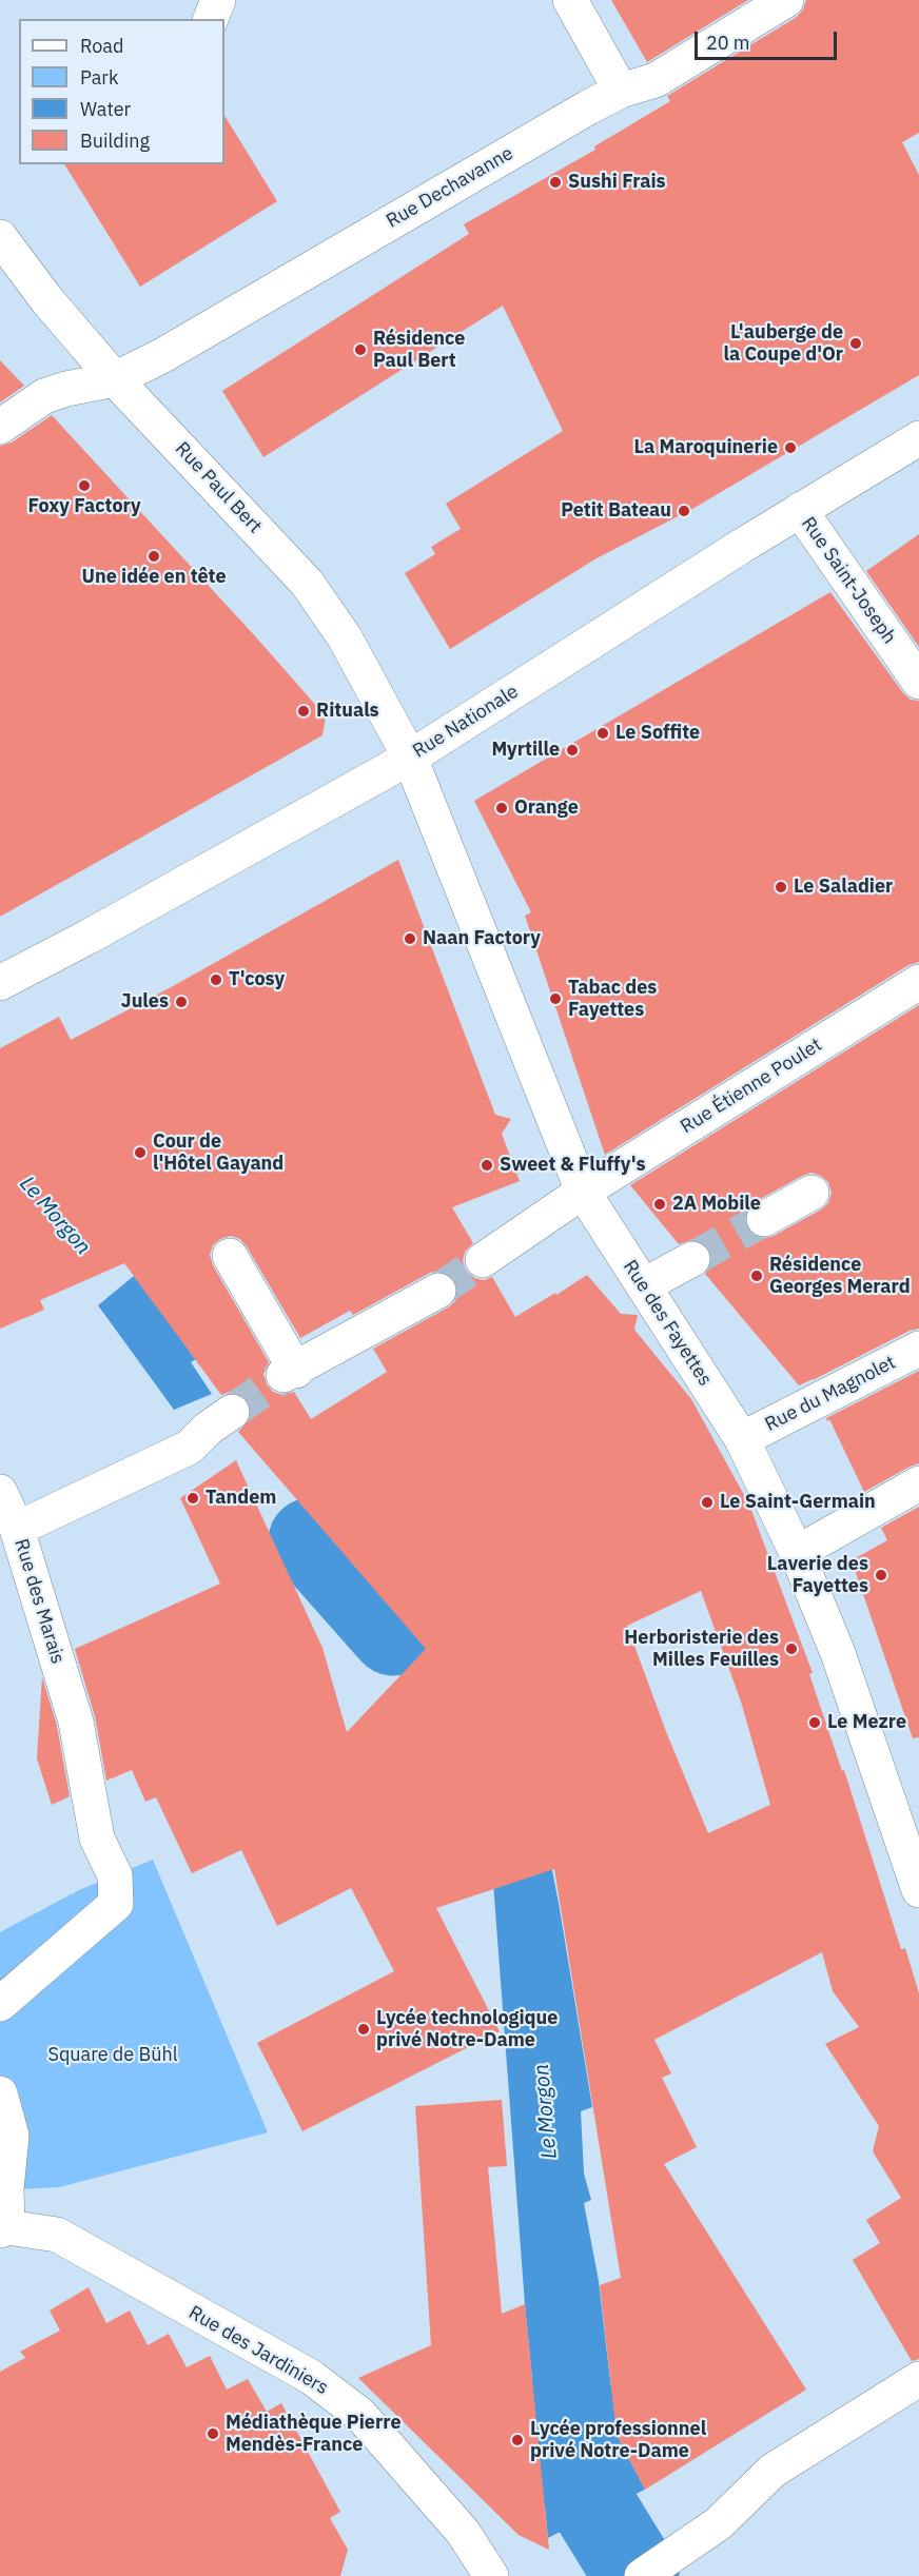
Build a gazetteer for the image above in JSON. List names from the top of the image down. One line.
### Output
{"streets":{"street":["Rue Dechavanne","Rue Paul Bert","Rue Saint-Joseph","Rue Nationale","Rue Étienne Poulet","Rue des Fayettes","Rue du Magnolet","Rue des Marais","Rue des Jardiniers"]},"crossings":[["Rue Dechavanne","Rue Paul Bert"],["Rue Paul Bert","Rue Nationale"],["Rue Paul Bert","Rue des Fayettes"],["Rue Saint-Joseph","Rue Nationale"],["Rue Nationale","Rue des Fayettes"],["Rue Étienne Poulet","Rue des Fayettes"],["Rue des Fayettes","Rue du Magnolet"]],"water":["Le Morgon"],"parks":["Square de Bühl"],"places":["Sushi Frais","L'auberge de la Coupe d'Or","Résidence Paul Bert","La Maroquinerie","Foxy Factory","Petit Bateau","Une idée en tête","Rituals","Le Soffite","Myrtille","Orange","Le Saladier","Naan Factory","T'cosy","Tabac des Fayettes","Jules","Cour de l'Hôtel Gayand","Sweet & Fluffy's","2A Mobile","Résidence Georges Merard","Tandem","Le Saint-Germain","Laverie des Fayettes","Herboristerie des Milles Feuilles","Le Mezre","Lycée technologique privé Notre-Dame","Médiathèque Pierre Mendès-France","Lycée professionnel privé Notre-Dame"],"legend":["Road","Park","Water","Building"],"scale_bar":"20 m"}
